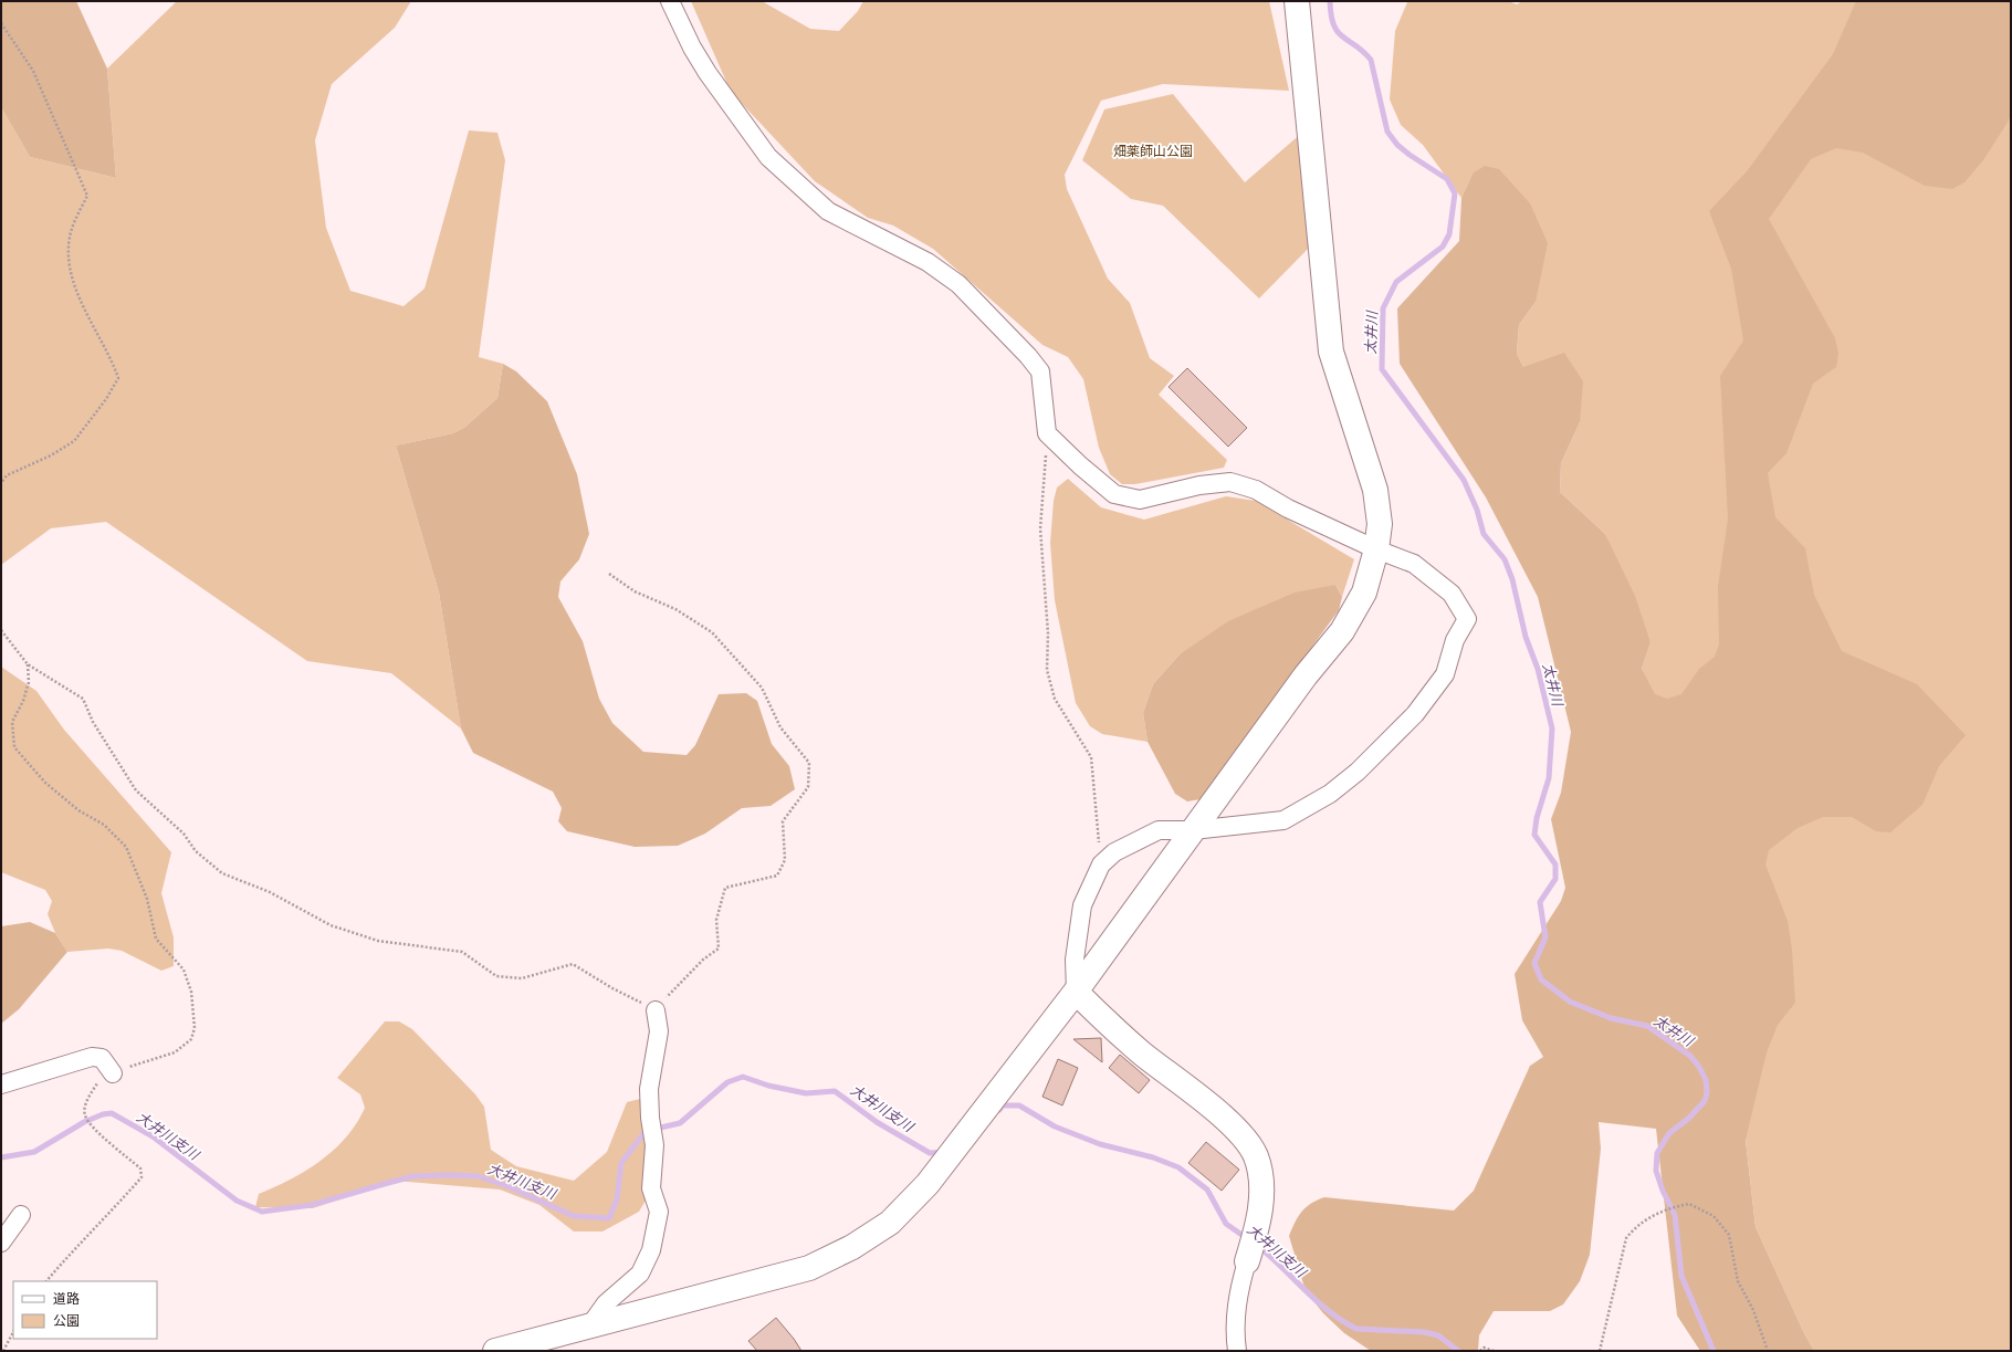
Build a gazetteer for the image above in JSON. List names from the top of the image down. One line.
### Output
{"water":["太井川","大井川支川"],"parks":["畑薬師山公園"],"legend":["道路","公園"]}
